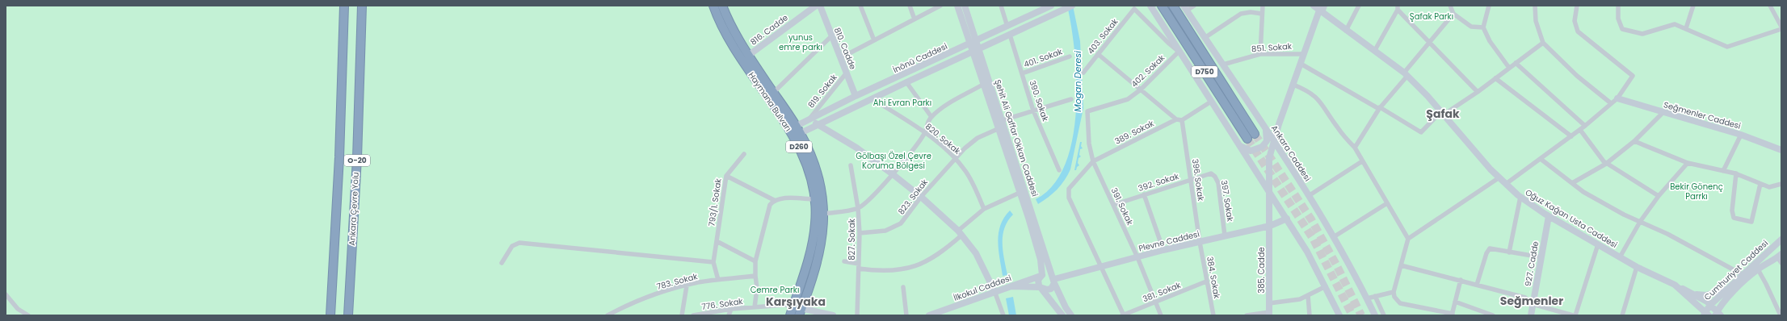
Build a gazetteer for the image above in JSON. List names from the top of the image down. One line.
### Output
{"streets":{"highway":["D750","Haymana Bulvarı","D260","O-20","Ankara Çevre Yolu"],"street":["816. Cadde","403. Sokak","851. Sokak","810. Cadde","İnönü Caddesi","401. Sokak","402. Sokak","819. Sokak","390. Sokak","Seğmenler Caddesi","389. Sokak","Şehit Ali Gaffar Okkan Caddesi","820. Sokak","Ankara Caddesi","396. Sokak","392. Sokak","823. Sokak","397. Sokak","793/1. Sokak","391. Sokak","Oğuz Kağan Usta Caddesi","827. Sokak","Plevne Caddesi","927. Cadde","385. Cadde","Cumhuriyet Caddesi","384. Sokak","783. Sokak","İlkokul Caddesi","381. Sokak","776. Sokak"]},"crossings":[["816. Cadde","Haymana Bulvarı"],["403. Sokak","402. Sokak"],["851. Sokak","Ankara Caddesi"],["851. Sokak","385. Cadde"],["810. Cadde","İnönü Caddesi"],["810. Cadde","819. Sokak"],["İnönü Caddesi","819. Sokak"],["İnönü Caddesi","Haymana Bulvarı"],["İnönü Caddesi","Şehit Ali Gaffar Okkan Caddesi"],["401. Sokak","390. Sokak"],["402. Sokak","391. Sokak"],["Haymana Bulvarı","776. Sokak"],["389. Sokak","391. Sokak"],["389. Sokak","Plevne Caddesi"],["Şehit Ali Gaffar Okkan Caddesi","823. Sokak"],["Şehit Ali Gaffar Okkan Caddesi","Plevne Caddesi"],["Şehit Ali Gaffar Okkan Caddesi","İlkokul Caddesi"],["820. Sokak","823. Sokak"],["Ankara Caddesi","385. Cadde"],["396. Sokak","392. Sokak"],["396. Sokak","Plevne Caddesi"],["396. Sokak","384. Sokak"],["392. Sokak","397. Sokak"],["392. Sokak","391. Sokak"],["823. Sokak","827. Sokak"],["397. Sokak","Plevne Caddesi"],["391. Sokak","Plevne Caddesi"],["391. Sokak","381. Sokak"],["Oğuz Kağan Usta Caddesi","927. Cadde"],["Oğuz Kağan Usta Caddesi","385. Cadde"],["Oğuz Kağan Usta Caddesi","Cumhuriyet Caddesi"],["Plevne Caddesi","385. Cadde"],["Plevne Caddesi","384. Sokak"],["Plevne Caddesi","İlkokul Caddesi"],["384. Sokak","381. Sokak"]],"districts":["Şafak","Seğmenler","Karşıyaka"],"water":["Mogan Deresi"],"parks":["Şafak Parkı","yunus emre parkı","Ahi Evran Parkı","Gölbaşı Özel Çevre Koruma Bölgesi","Bekir Gönenç Parrkı","Cemre Parkı"]}
